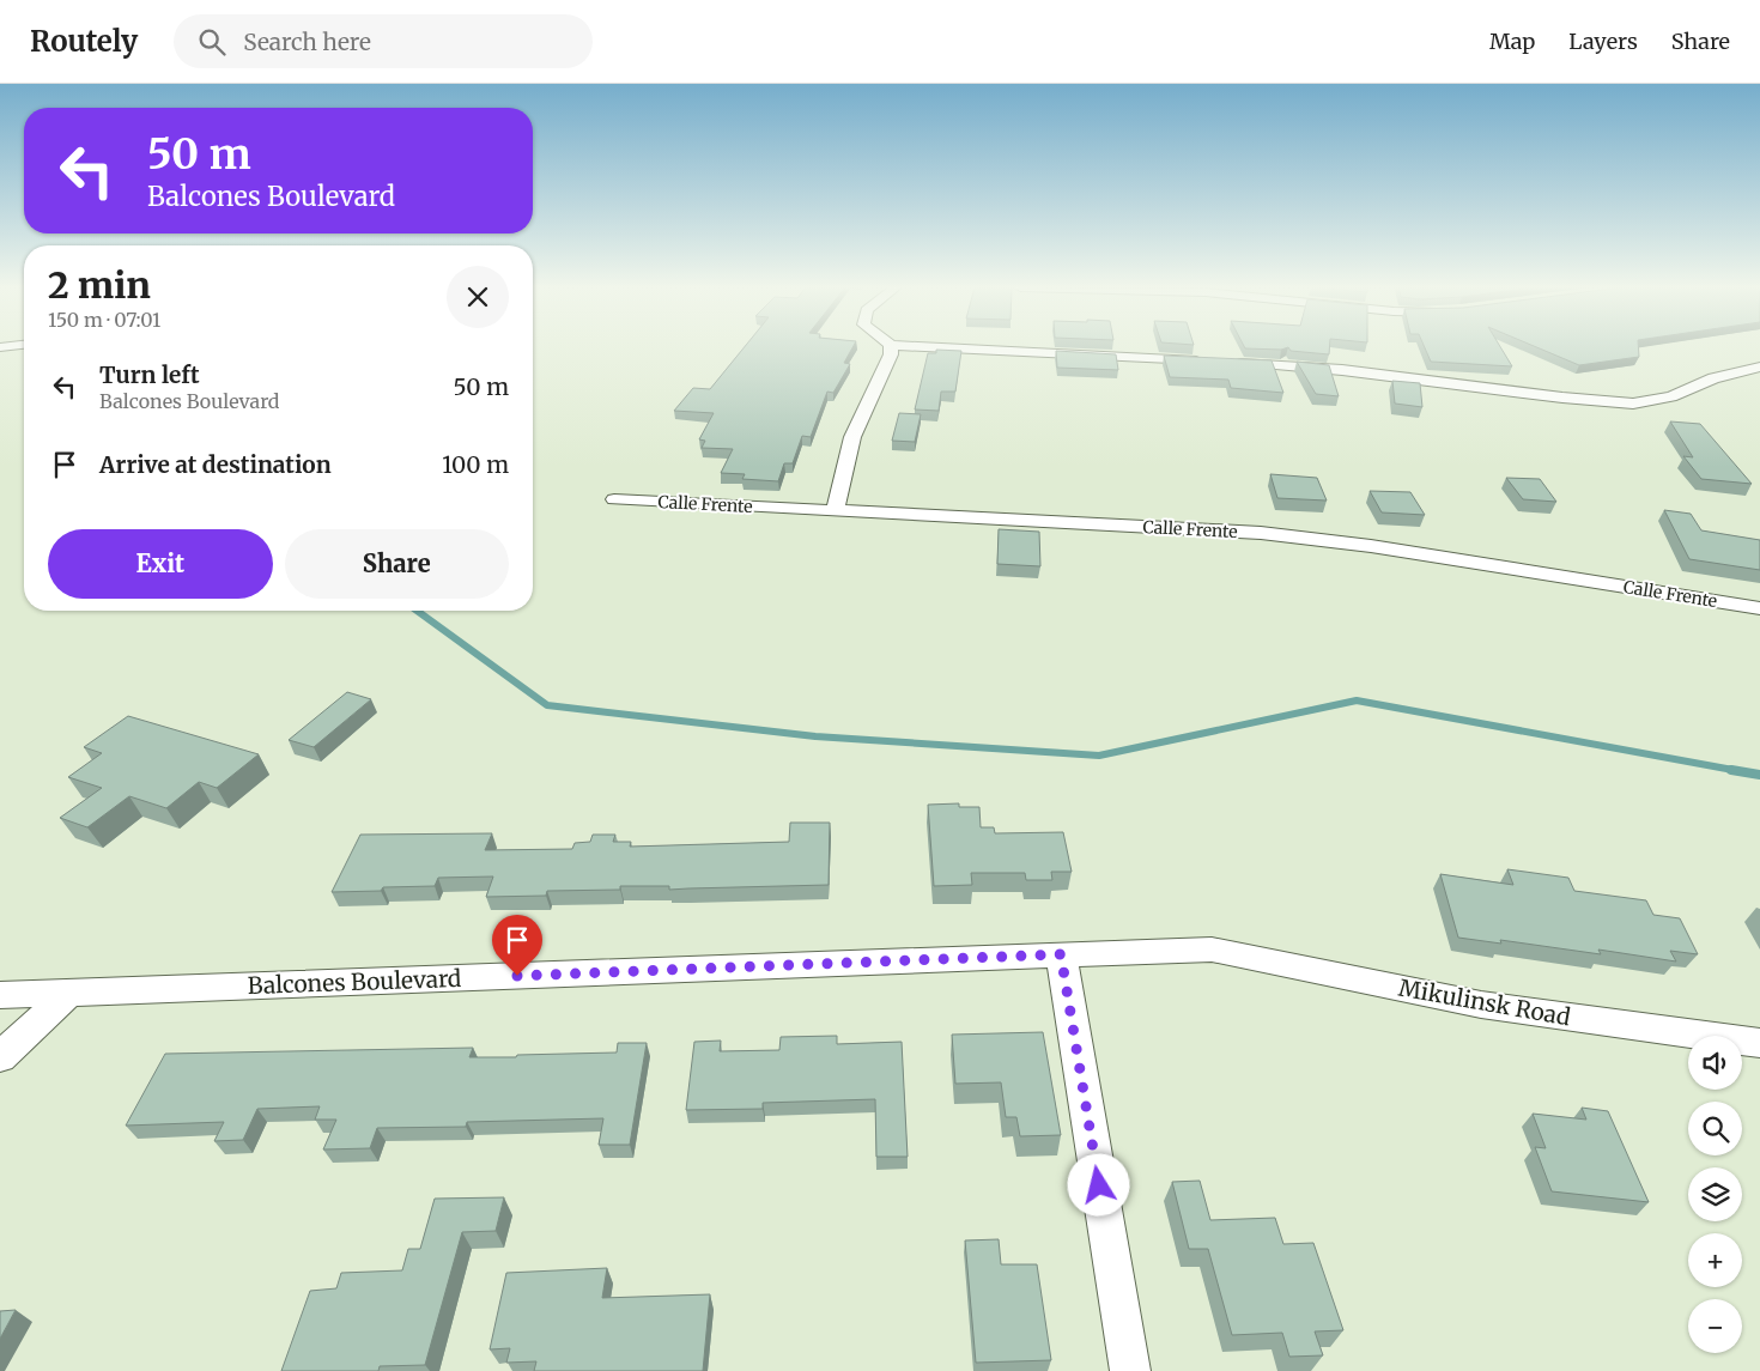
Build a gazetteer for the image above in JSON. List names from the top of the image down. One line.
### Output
{"streets":{"street":["Calle Frente","Balcones Boulevard","Mikulinsk Road"]},"crossings":[["Balcones Boulevard","Mikulinsk Road"]],"page":{"header":"Routely","search":"Search here","nav":["Map","Layers","Share"],"turn":["50 m","Balcones Boulevard"],"heading":["2 min","150 m · 07:01"],"list":[{"name":"Turn left","note":"Balcones Boulevard","value":"50 m"},{"name":"Arrive at destination","value":"100 m"}],"buttons":["Exit","Share"],"map_buttons":["+","−"]}}
